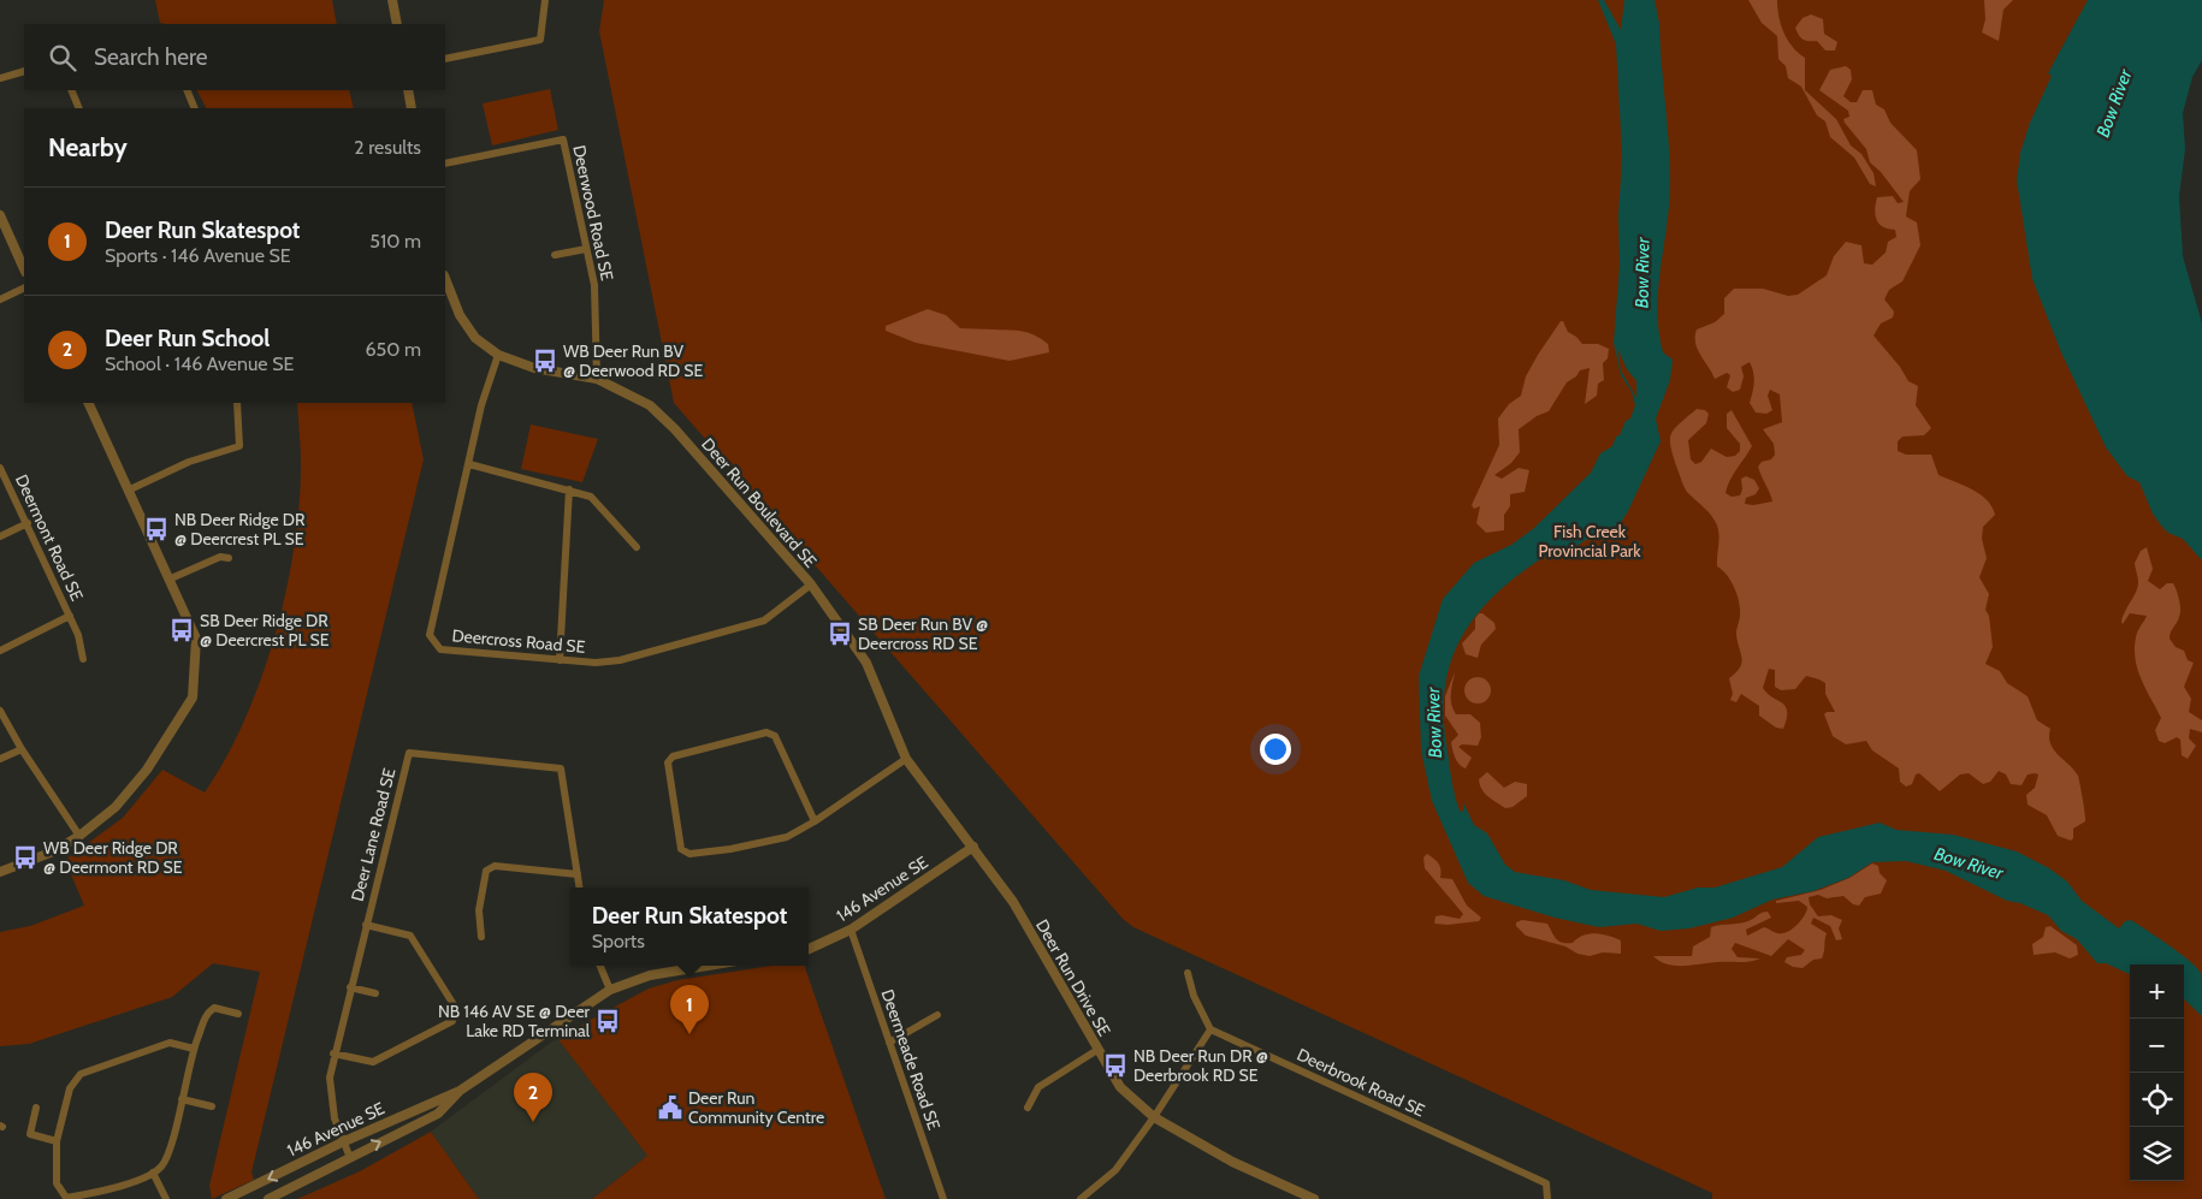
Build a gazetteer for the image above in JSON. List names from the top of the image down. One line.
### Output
{"streets":{"street":["Deerwood Road SE","Deer Run Boulevard SE","Deermont Road SE","Deercross Road SE","Deer Lane Road SE","146 Avenue SE","Deer Run Drive SE","Deermeade Road SE","Deerbrook Road SE"]},"crossings":[["Deerwood Road SE","Deer Run Boulevard SE"],["Deer Run Boulevard SE","Deercross Road SE"],["Deer Run Boulevard SE","146 Avenue SE"],["Deer Run Boulevard SE","Deer Run Drive SE"],["Deer Lane Road SE","146 Avenue SE"],["146 Avenue SE","Deer Run Drive SE"],["146 Avenue SE","Deermeade Road SE"]],"water":["Bow River"],"parks":["Fish Creek Provincial Park"],"places":{"bus stop":["WB Deer Run BV @ Deerwood RD SE","NB Deer Ridge DR @ Deercrest PL SE","SB Deer Ridge DR @ Deercrest PL SE","SB Deer Run BV @ Deercross RD SE","WB Deer Ridge DR @ Deermont RD SE","NB 146 AV SE @ Deer Lake RD Terminal","NB Deer Run DR @ Deerbrook RD SE"],"public building":["Deer Run Community Centre"]},"page":{"search":"Search here","heading":["Nearby","2 results"],"list":[{"mark":"1","name":"Deer Run Skatespot","note":"Sports · 146 Avenue SE","value":"510 m"},{"mark":"2","name":"Deer Run School","note":"School · 146 Avenue SE","value":"650 m"}],"popup":["Deer Run Skatespot","Sports"],"map_buttons":["+","−"],"pins":["1","2"]}}
